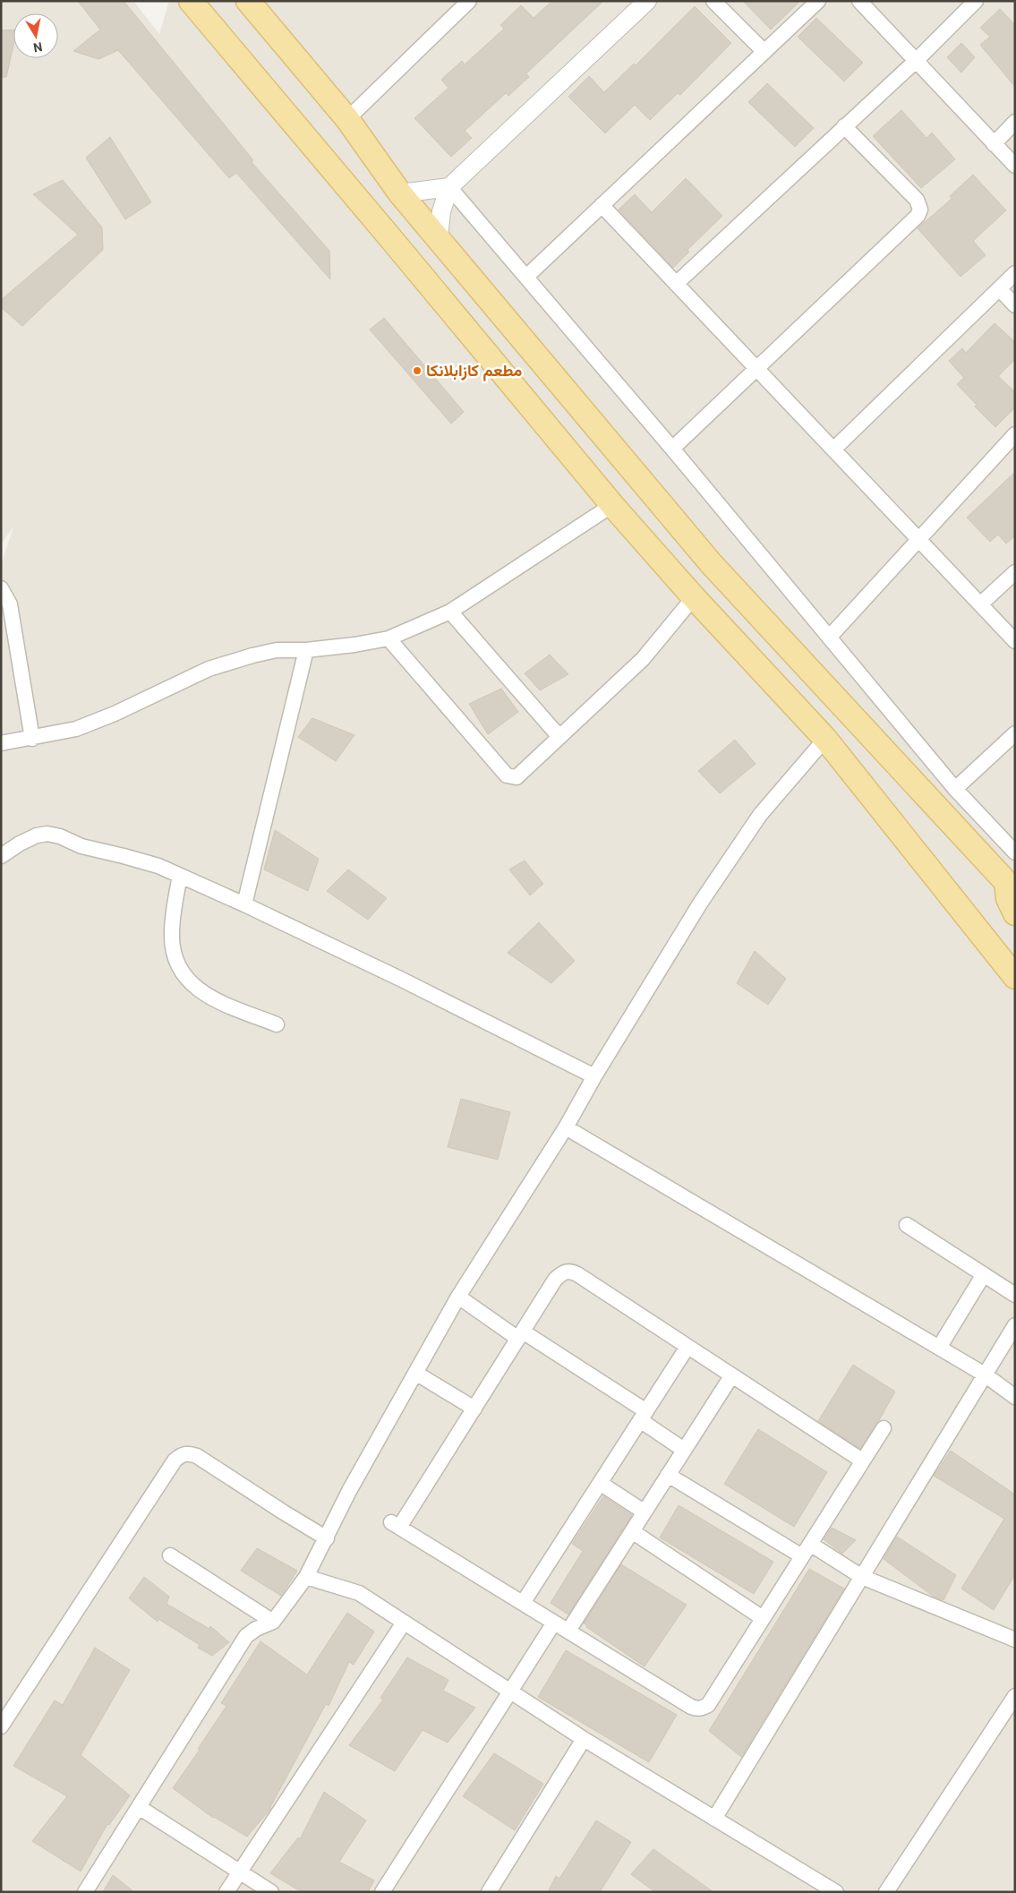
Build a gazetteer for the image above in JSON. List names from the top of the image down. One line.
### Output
{"places":["مطعم كازابلانكا"],"north":"bottom"}
